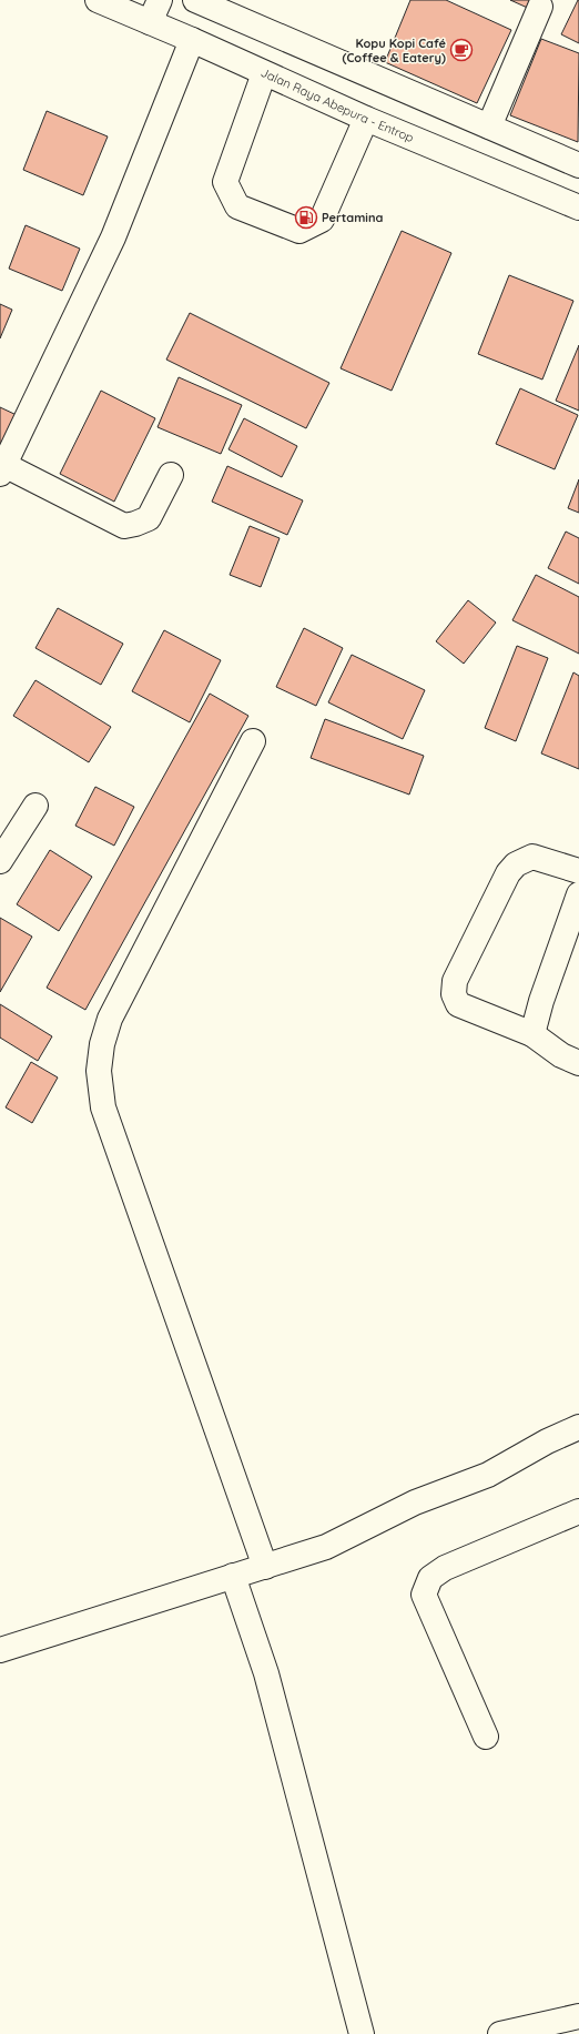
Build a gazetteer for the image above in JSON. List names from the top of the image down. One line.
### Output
{"streets":{"main road":["Jalan Raya Abepura - Entrop"]},"places":{"cafe":["Kopu Kopi Café (Coffee & Eatery)"],"fuel station":["Pertamina"]}}
